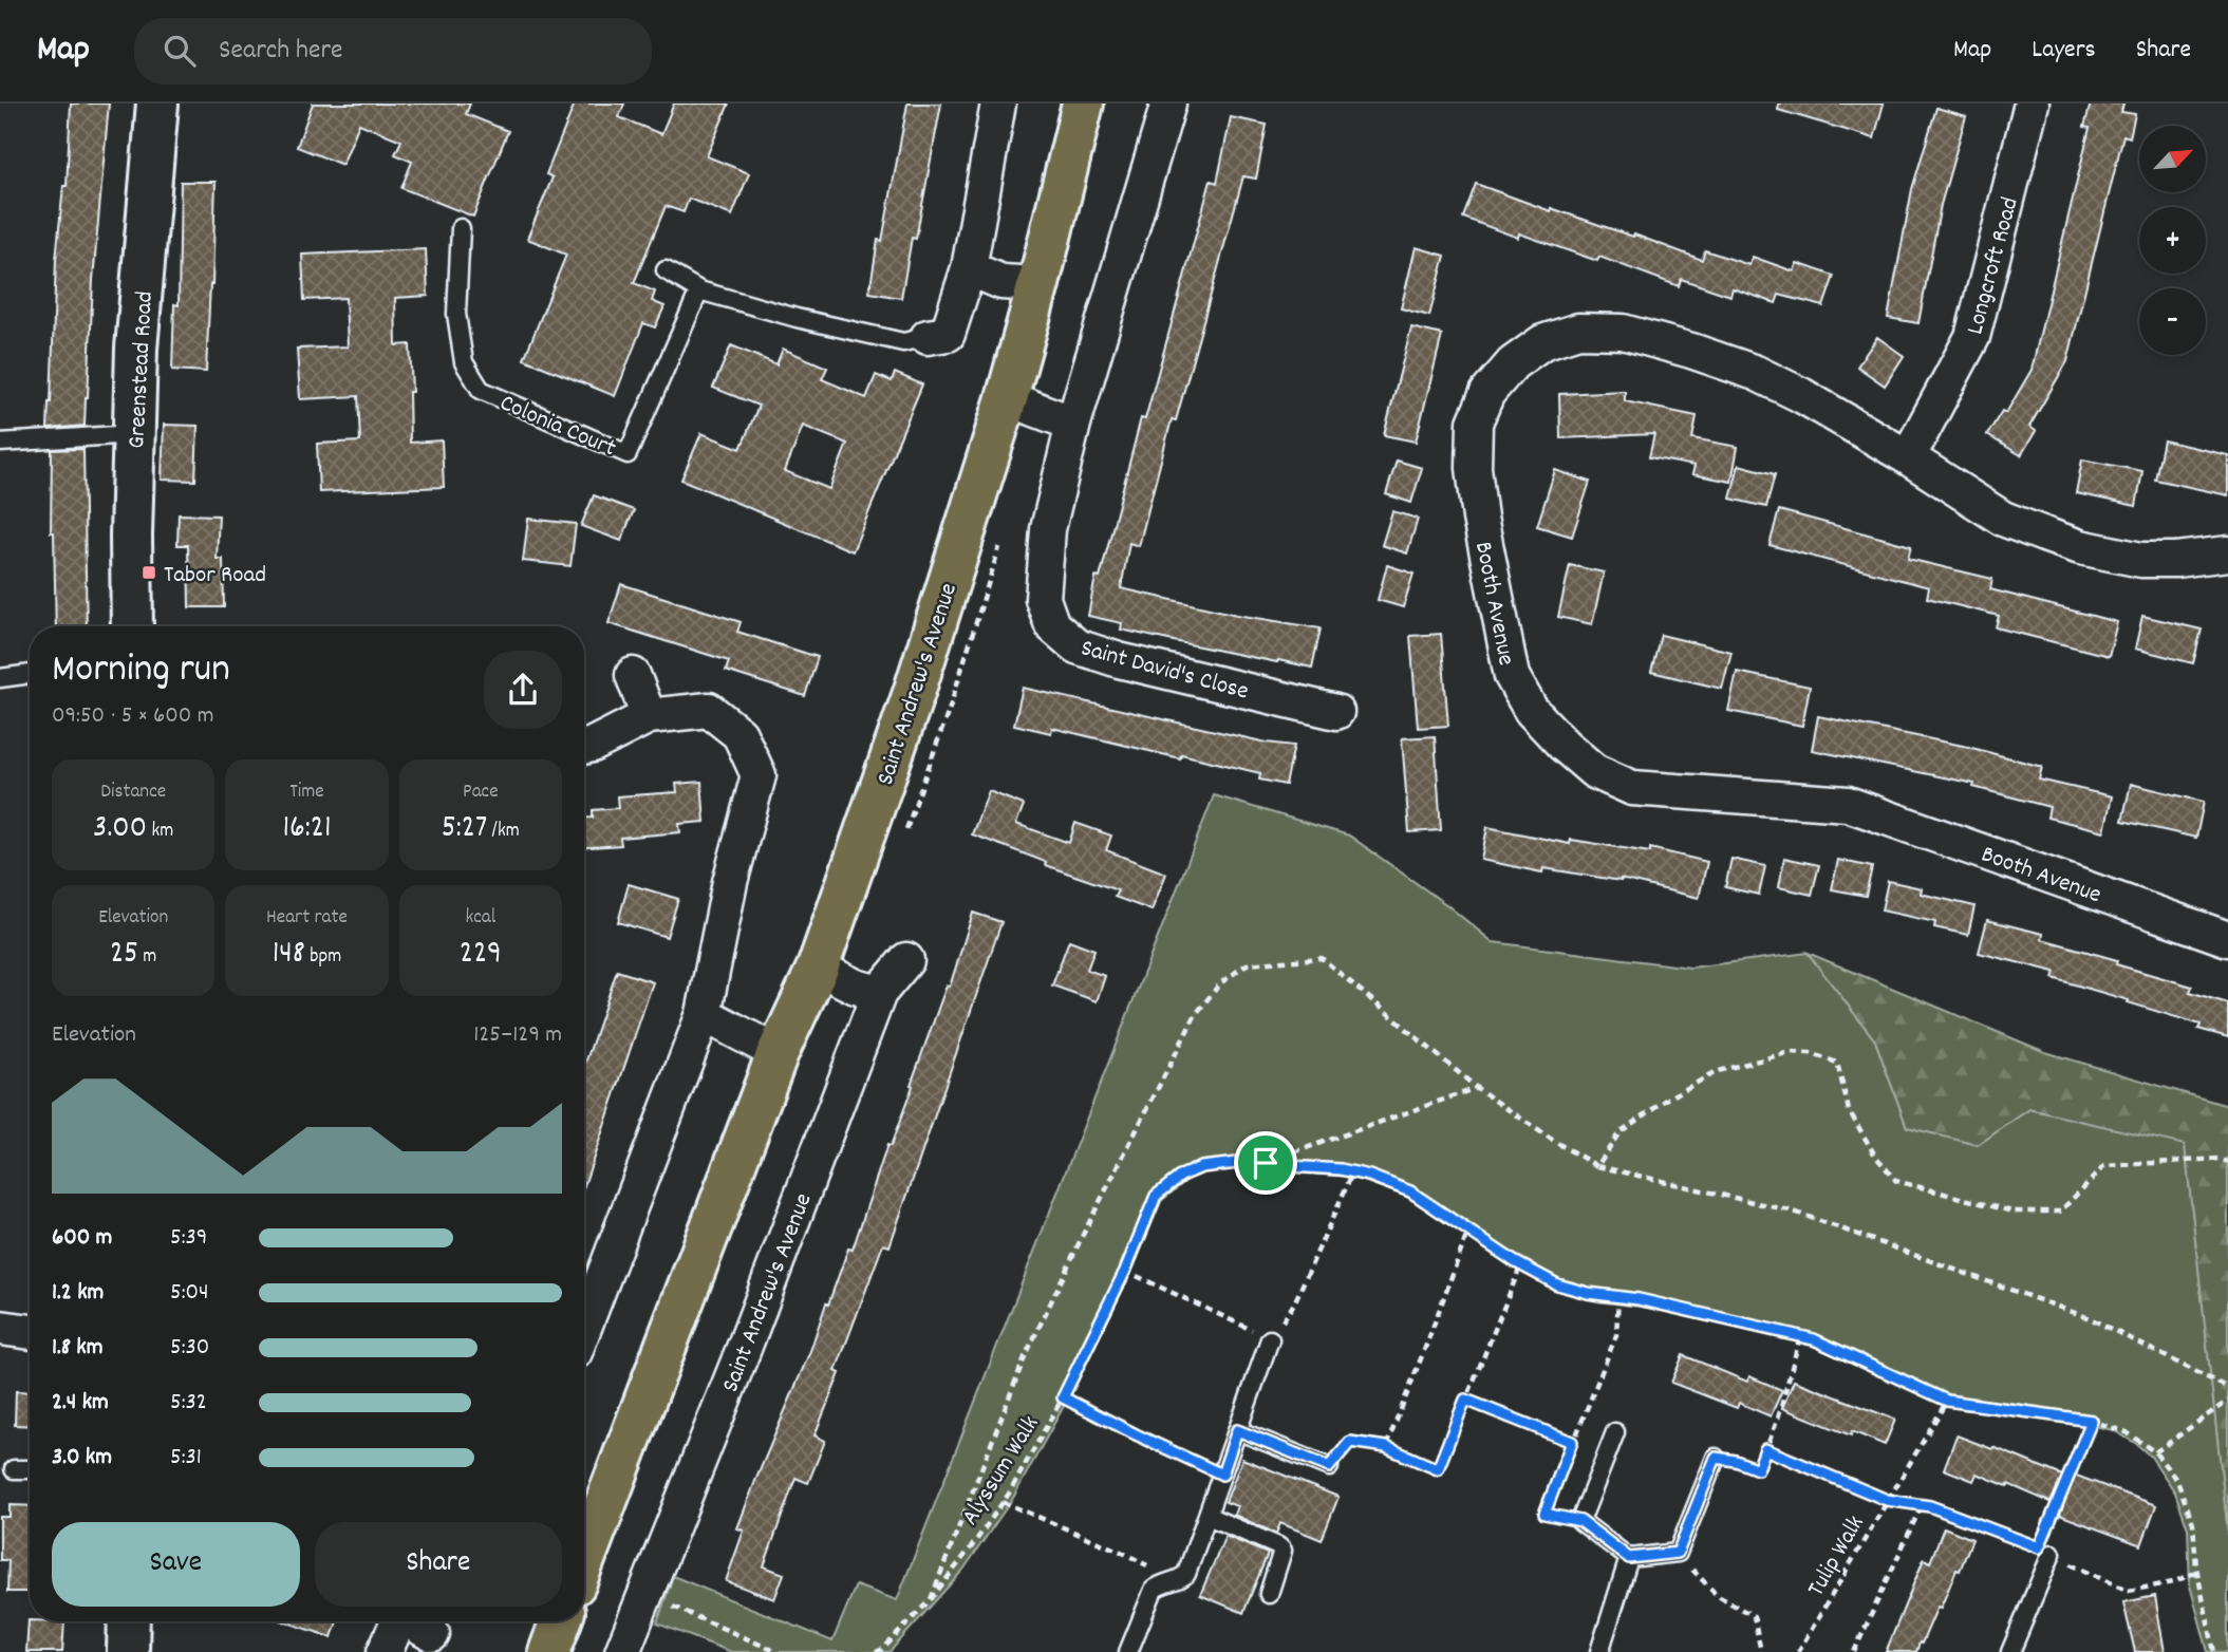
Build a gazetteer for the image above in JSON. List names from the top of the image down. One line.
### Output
{"streets":{"main road":["Saint Andrew's Avenue"],"street":["Longcroft Road","Greenstead Road","Booth Avenue","Saint David's Close"],"lane":["Colonia Court"],"path":["Alyssum Walk","Tulip Walk"]},"crossings":[["Longcroft Road","Booth Avenue"],["Alyssum Walk","Tulip Walk"]],"places":{"transit":["Tabor Road"]},"north":"top right","page":{"header":"Map","search":"Search here","nav":["Map","Layers","Share"],"map_buttons":["+","−"],"heading":["Morning run","09:50 · 5 × 600 m"],"stats":[["Distance","3.00 km"],["Time","16:21"],["Pace","5:27 /km"],["Elevation","25 m"],["Heart rate","148 bpm"],["kcal","229"]],"chart":["Elevation","125–129 m"],"list":[{"name":"600 m","note":"5:39"},{"name":"1.2 km","note":"5:04"},{"name":"1.8 km","note":"5:30"},{"name":"2.4 km","note":"5:32"},{"name":"3.0 km","note":"5:31"}],"buttons":["Save","Share"]}}
